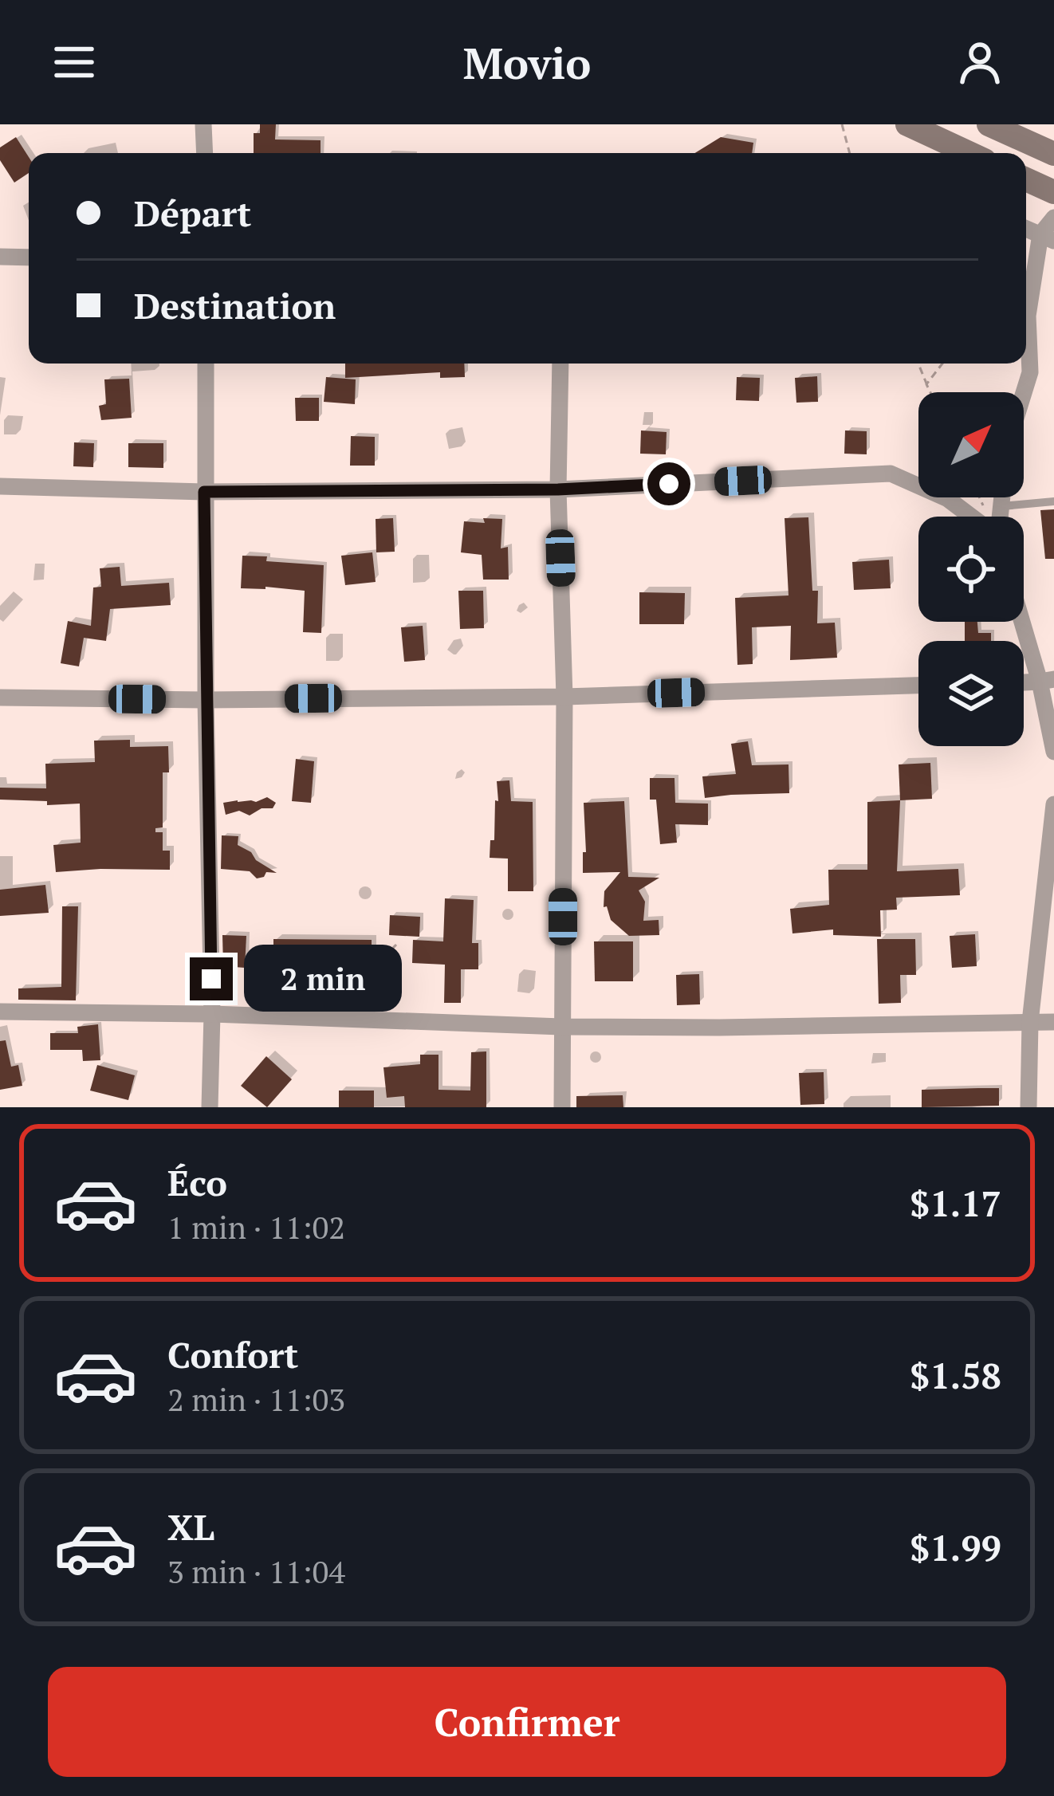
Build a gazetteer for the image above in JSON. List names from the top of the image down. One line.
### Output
{"north":"top right","page":{"header":"Movio","banner":["Départ","Destination"],"bubble":"2 min","list":[{"name":"Éco","note":"1 min · 11:02","value":"$1.17"},{"name":"Confort","note":"2 min · 11:03","value":"$1.58"},{"name":"XL","note":"3 min · 11:04","value":"$1.99"}],"buttons":"Confirmer"}}
